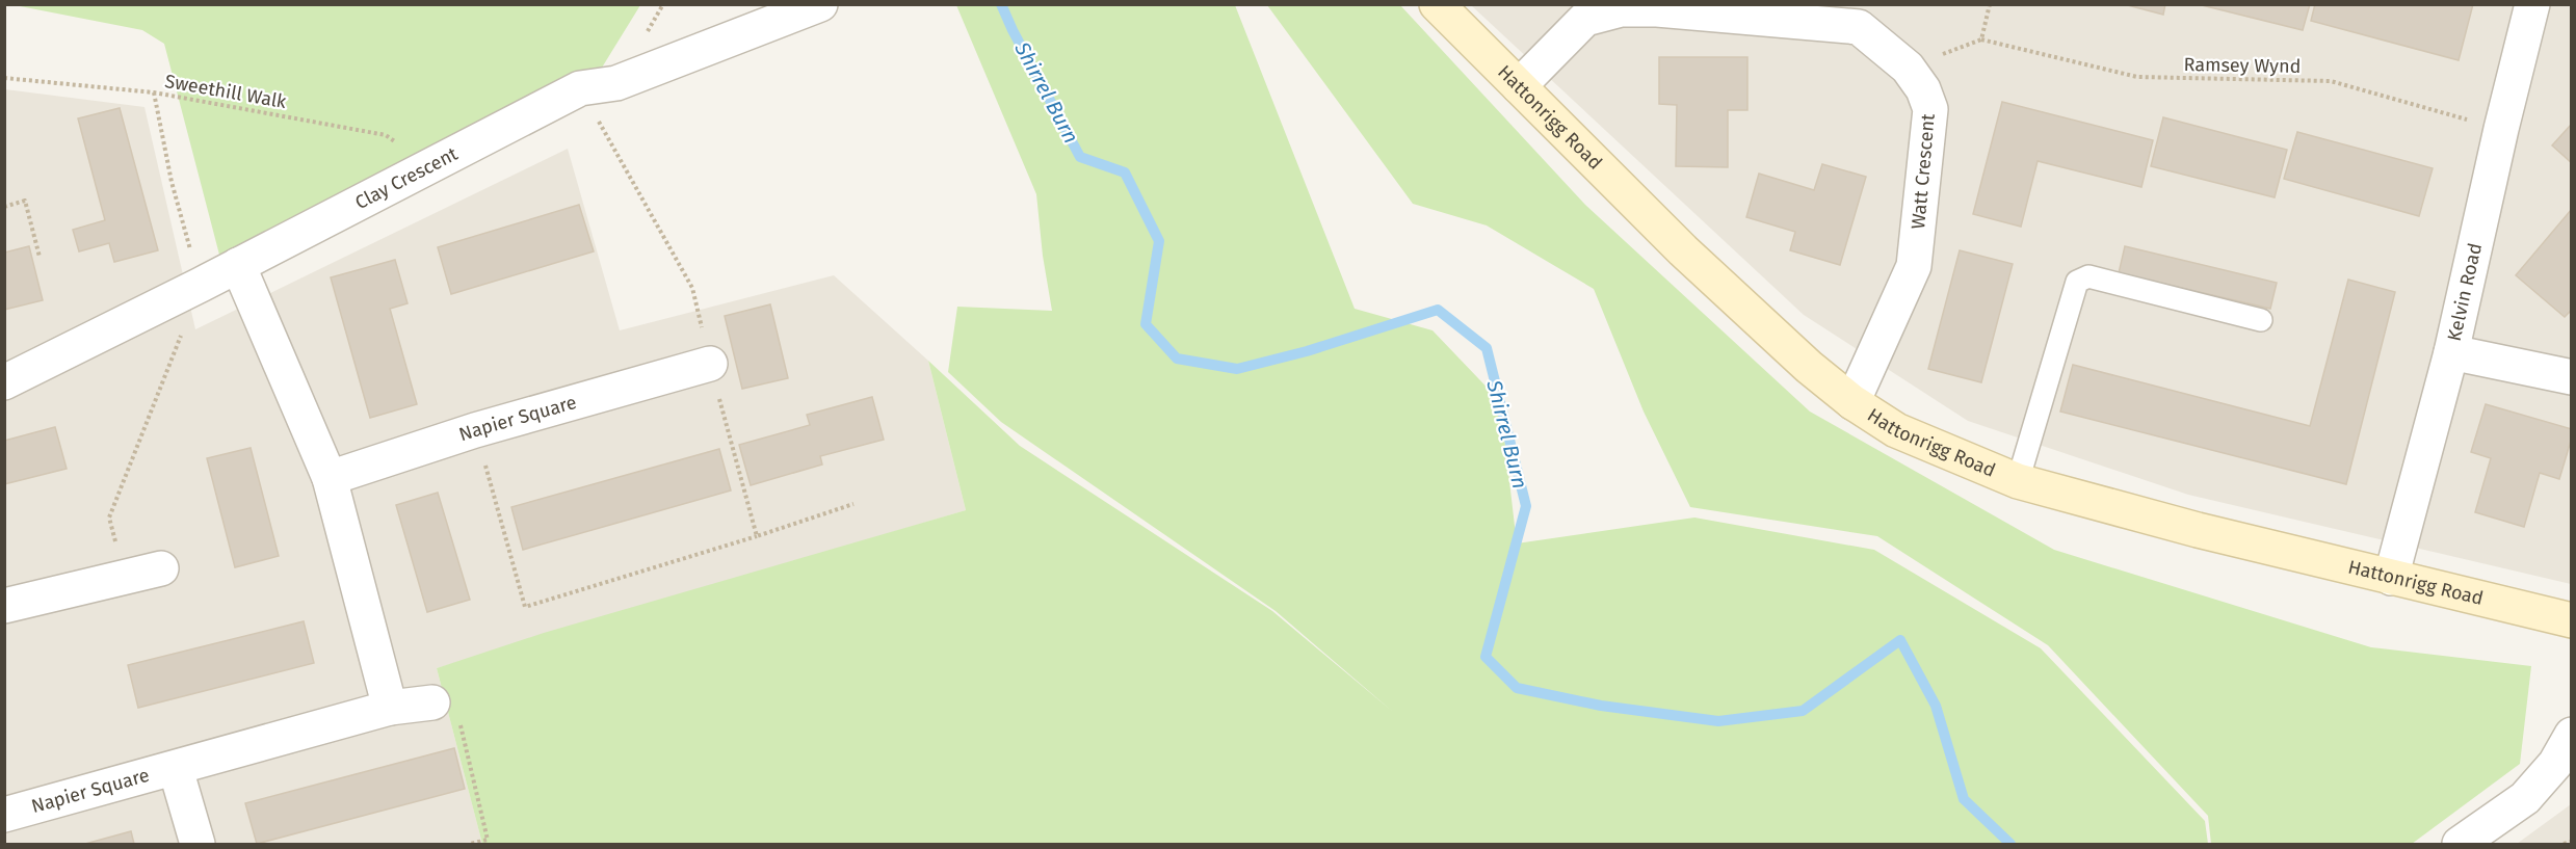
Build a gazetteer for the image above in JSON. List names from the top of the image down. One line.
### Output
{"streets":{"street":["Hattonrigg Road","Watt Crescent","Clay Crescent","Kelvin Road","Napier Square"],"path":["Ramsey Wynd","Sweethill Walk"]},"crossings":[["Ramsey Wynd","Kelvin Road"],["Sweethill Walk","Clay Crescent"],["Hattonrigg Road","Watt Crescent"],["Hattonrigg Road","Kelvin Road"]],"water":["Shirrel Burn"]}
